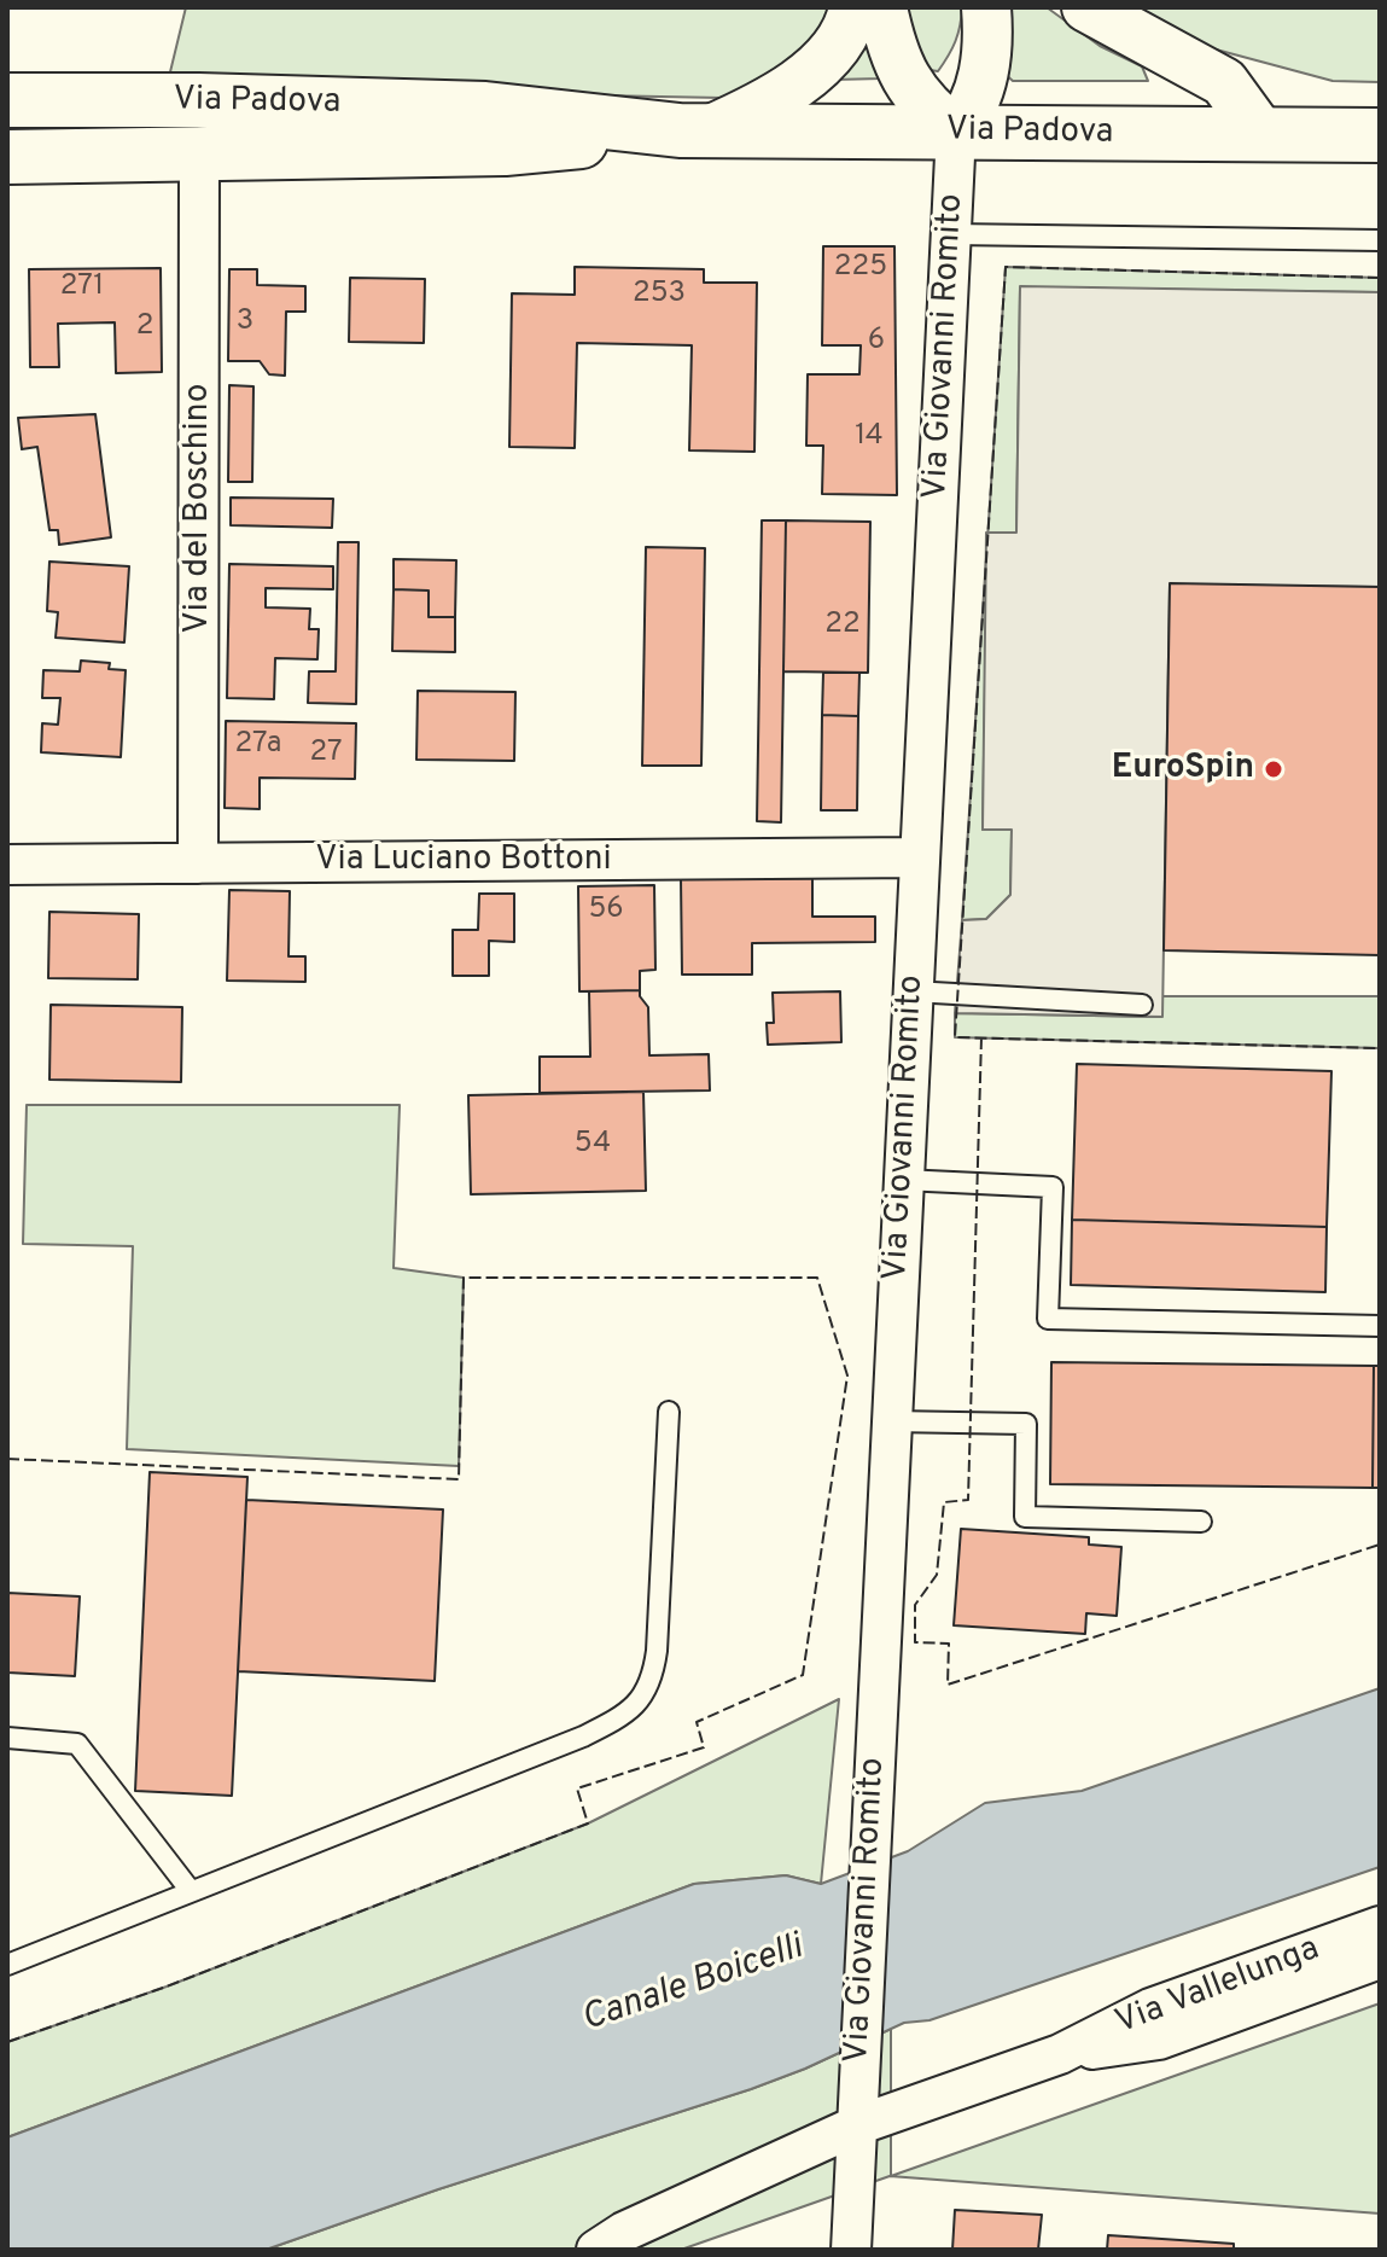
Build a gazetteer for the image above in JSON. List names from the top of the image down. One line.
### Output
{"streets":{"main road":["Via Padova"],"street":["Via Giovanni Romito","Via del Boschino","Via Luciano Bottoni","Via Vallelunga"]},"crossings":[["Via Padova","Via Giovanni Romito"],["Via Padova","Via del Boschino"],["Via Giovanni Romito","Via Luciano Bottoni"],["Via Giovanni Romito","Via Vallelunga"],["Via del Boschino","Via Luciano Bottoni"]],"water":["Canale Boicelli"],"places":["EuroSpin"],"house_numbers":["225","271","253","3","2","6","14","22","27a","27","56","54"]}
